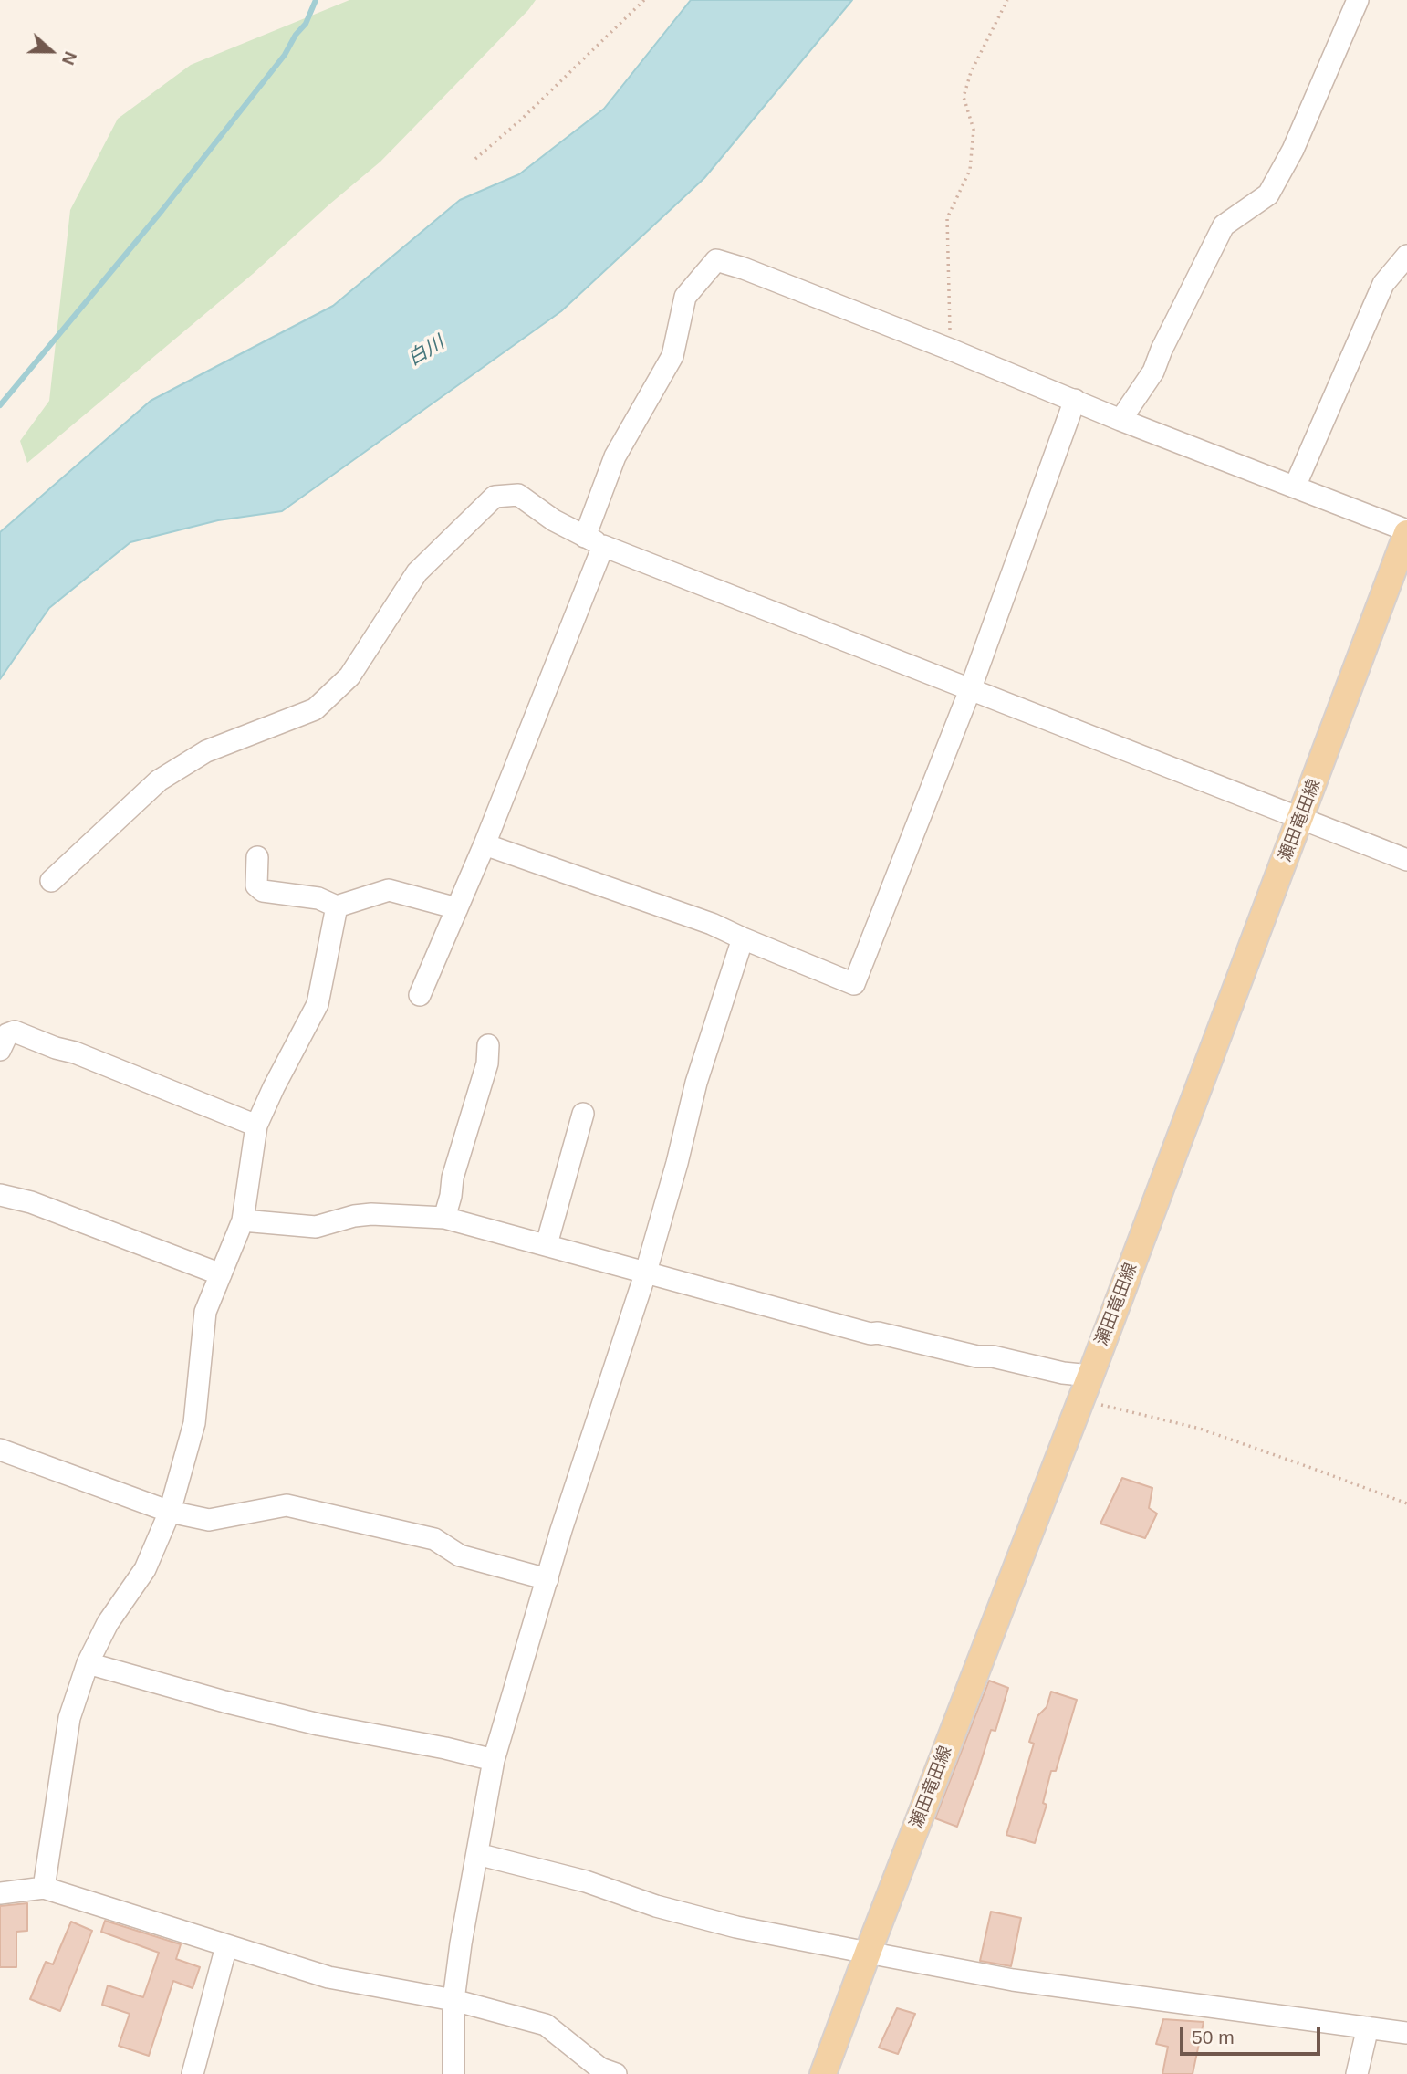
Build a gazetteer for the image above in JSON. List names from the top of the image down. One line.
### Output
{"streets":{"main road":["瀬田竜田線"]},"water":["白川"],"scale_bar":"50 m","north":"right"}
